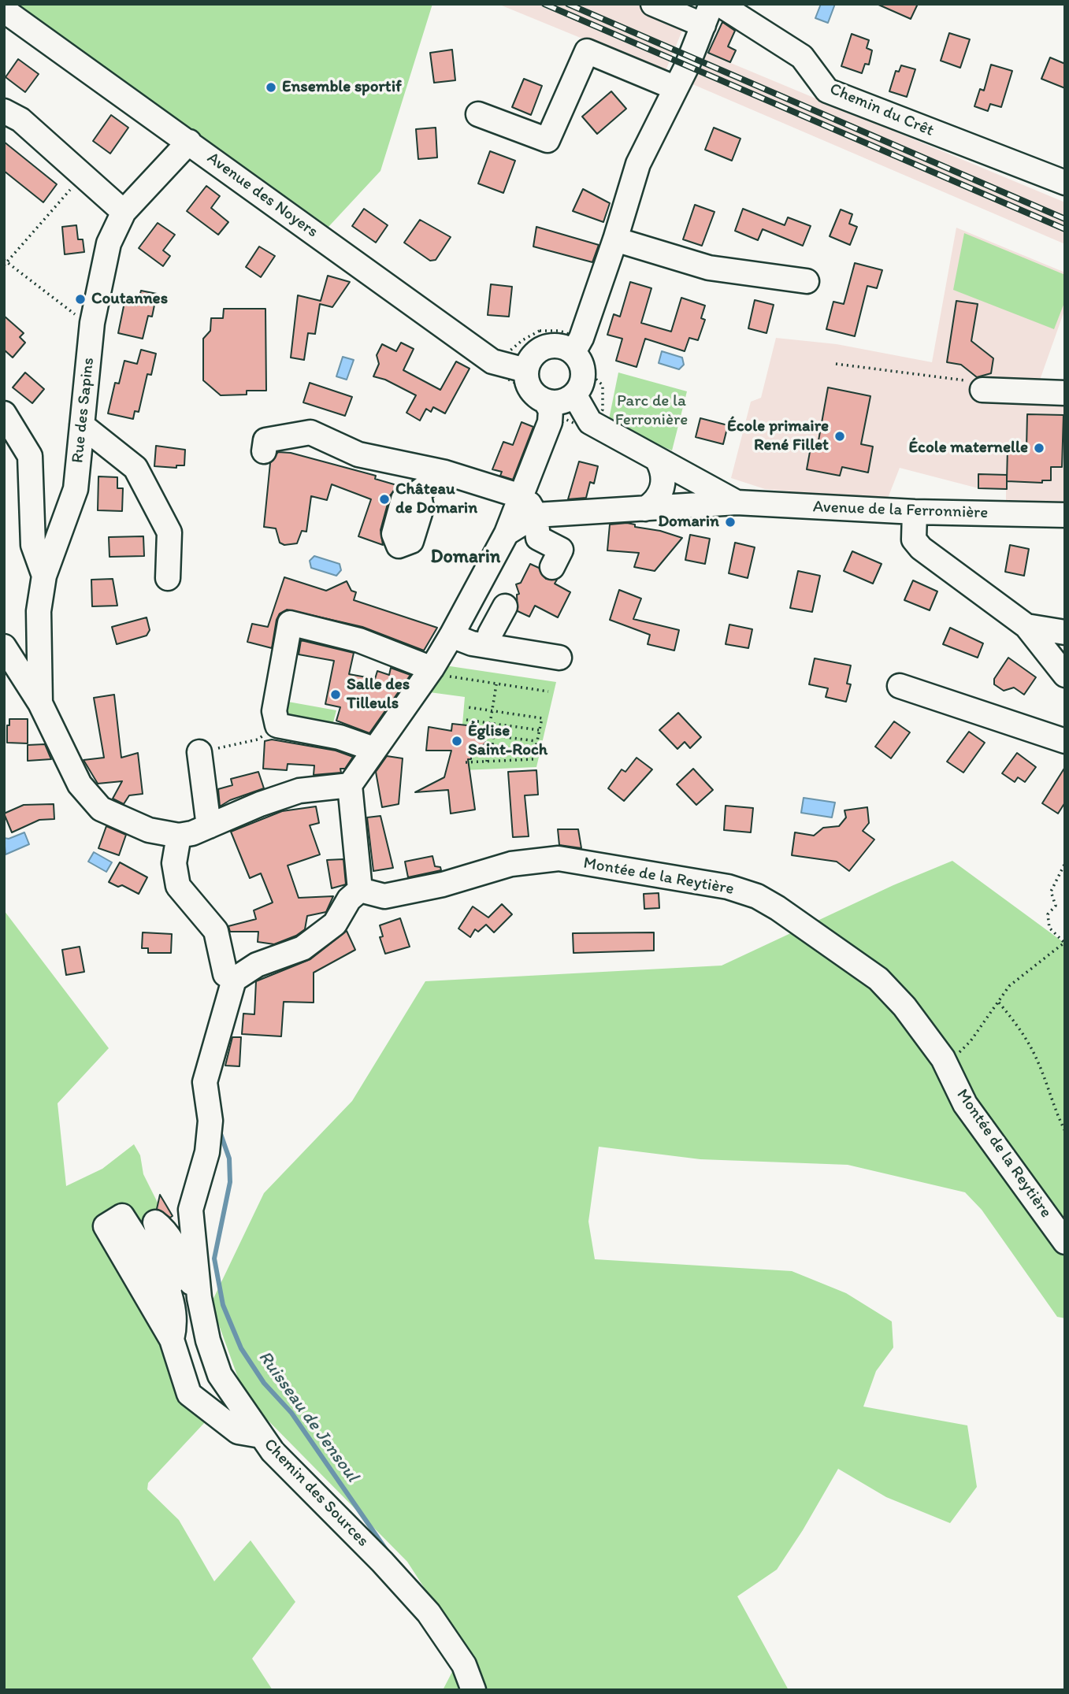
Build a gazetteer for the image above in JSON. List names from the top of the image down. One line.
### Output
{"streets":{"street":["Chemin du Crêt","Avenue des Noyers","Rue des Sapins","Avenue de la Ferronnière","Montée de la Reytière","Chemin des Sources"]},"crossings":[["Avenue des Noyers","Rue des Sapins"],["Avenue des Noyers","Avenue de la Ferronnière"]],"districts":["Domarin"],"water":["Ruisseau de Jensoul"],"parks":["Parc de la Ferronière"],"places":["Ensemble sportif","Coutannes","École primaire René Fillet","École maternelle","Château de Domarin","Domarin","Salle des Tilleuls","Église Saint-Roch"]}
